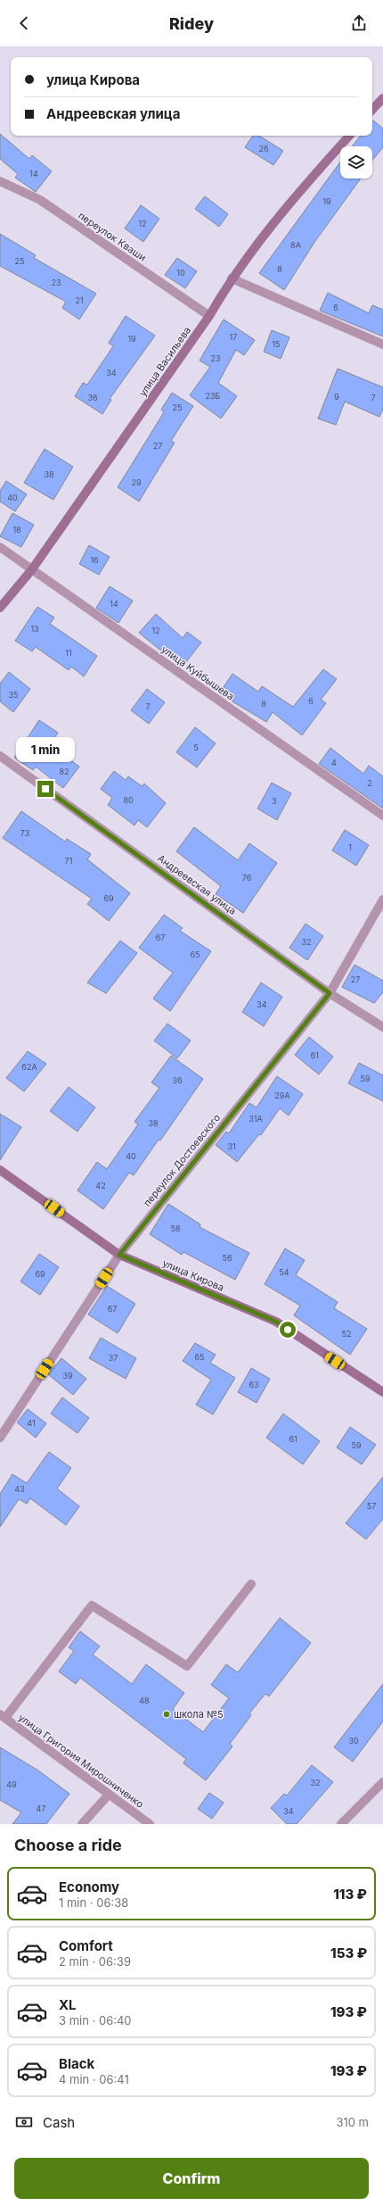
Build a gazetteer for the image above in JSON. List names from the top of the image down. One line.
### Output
{"streets":{"street":["переулок Кваши","улица Васильева","улица Куйбышева","Андреевская улица","переулок Достоевского","улица Кирова","улица Григория Мирошниченко"]},"crossings":[["переулок Кваши","улица Васильева"],["улица Васильева","улица Куйбышева"],["Андреевская улица","переулок Достоевского"],["переулок Достоевского","улица Кирова"]],"places":["школа №5"],"house_numbers":["26","14","19","12","8А","25","8","10","23","21","6","17","19","15","23","34","23Б","9","36","7","25","27","38","29","40","18","16","14","13","12","11","35","6","8","7","5","4","82","2","80","3","73","1","71","76","69","67","32","65","27","34","61","62А","59","36","29А","31А","38","31","40","42","58","56","54","69","67","52","65","37","39","63","41","61","59","43","57","48","30","32","49","47","34"],"page":{"header":"Ridey","banner":["улица Кирова","Андреевская улица"],"bubble":"1 min","heading":"Choose a ride","list":[{"name":"Economy","note":"1 min · 06:38","value":"113 ₽"},{"name":"Comfort","note":"2 min · 06:39","value":"153 ₽"},{"name":"XL","note":"3 min · 06:40","value":"193 ₽"},{"name":"Black","note":"4 min · 06:41","value":"193 ₽"}],"pay":["Cash","310 m"],"buttons":"Confirm"}}
